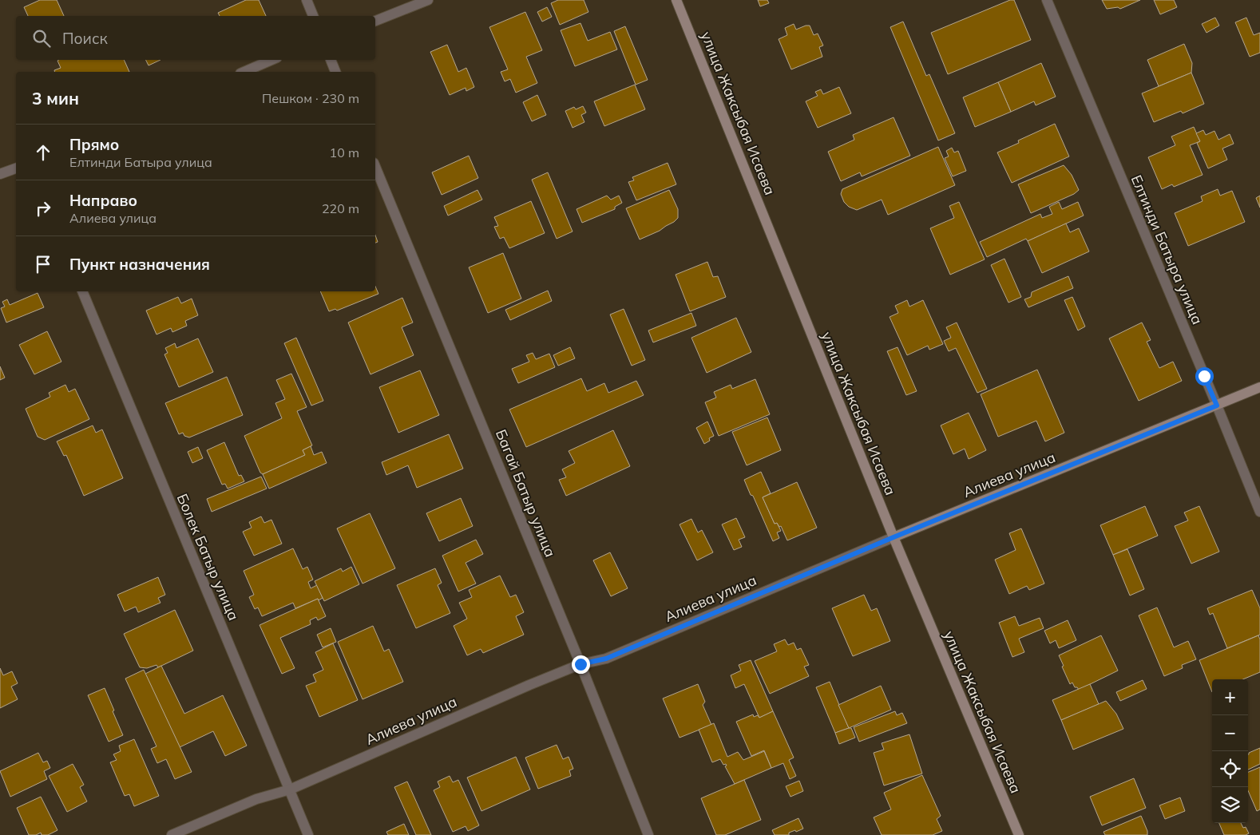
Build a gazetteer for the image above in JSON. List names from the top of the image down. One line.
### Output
{"streets":{"street":["улица Жаксыбая Исаева","Елтинди Батыра улица","Алиева улица","Багай Батыр улица","Болек Батыр улица"]},"crossings":[["улица Жаксыбая Исаева","Алиева улица"],["Елтинди Батыра улица","Алиева улица"],["Алиева улица","Багай Батыр улица"],["Алиева улица","Болек Батыр улица"]],"page":{"search":"Поиск","heading":["3 мин","Пешком · 230 m"],"list":[["Прямо","Елтинди Батыра улица","10 m"],["Направо","Алиева улица","220 m"],"Пункт назначения"],"map_buttons":["+","−"]}}
